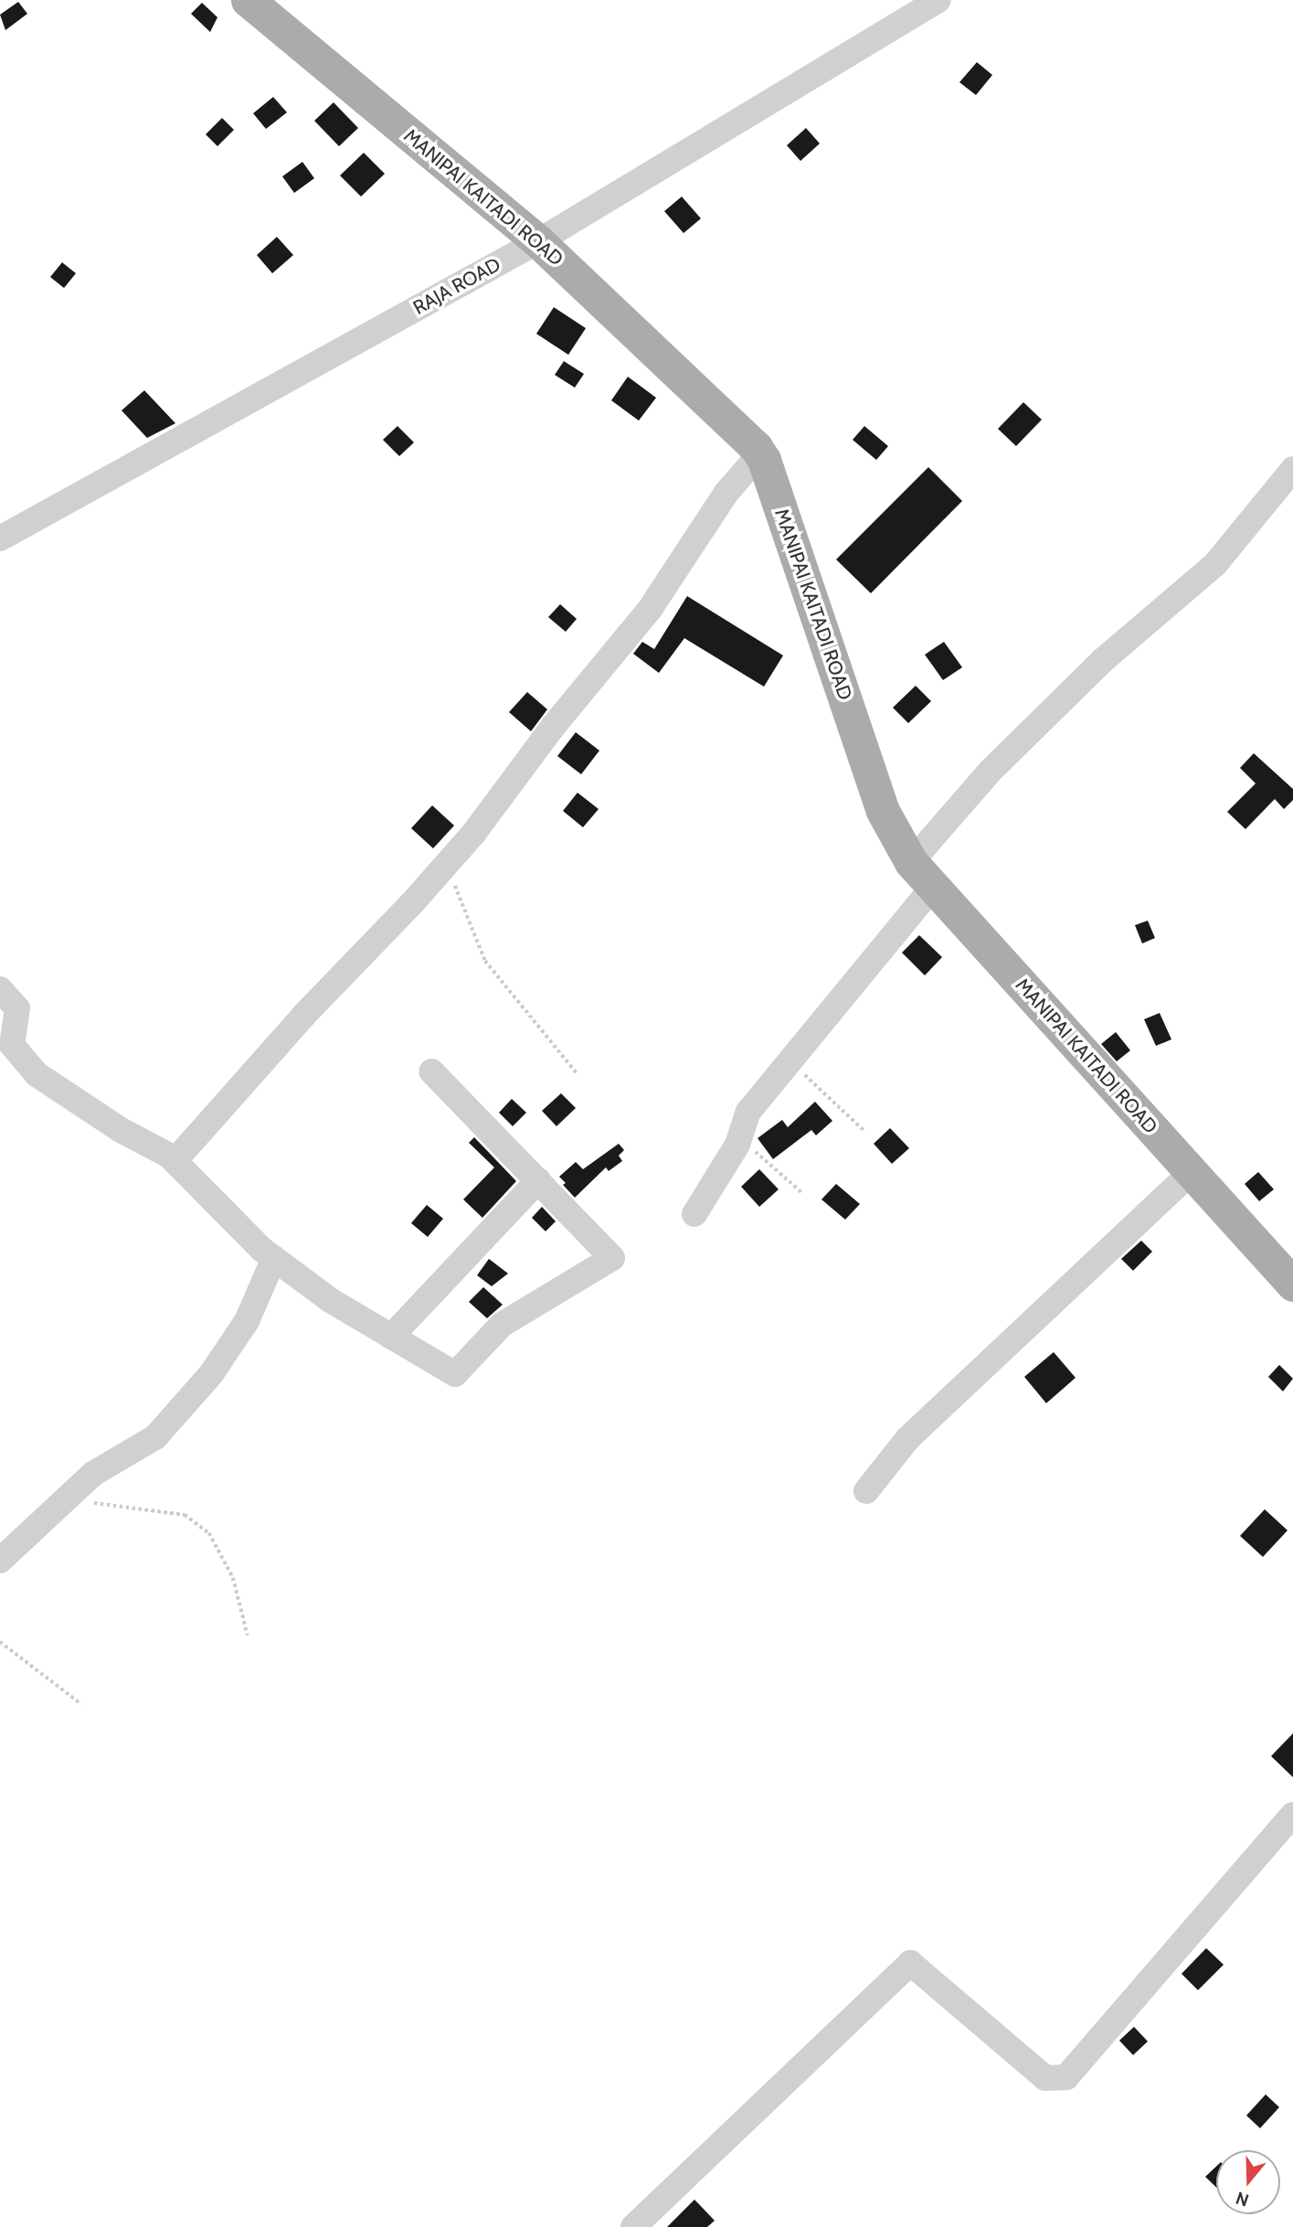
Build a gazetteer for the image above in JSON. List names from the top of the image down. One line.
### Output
{"streets":{"main road":["MANIPAI KAITADI ROAD"],"street":["RAJA ROAD"]},"crossings":[["MANIPAI KAITADI ROAD","RAJA ROAD"]],"north":"bottom"}
